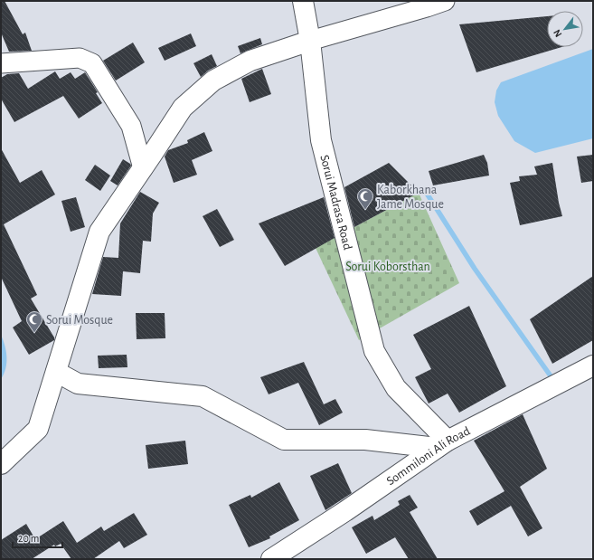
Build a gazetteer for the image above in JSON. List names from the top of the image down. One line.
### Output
{"streets":{"street":["Sorui Madrasa Road","Sommiloni Ali Road"]},"crossings":[["Sorui Madrasa Road","Sommiloni Ali Road"]],"parks":["Sorui Koborsthan"],"places":{"mosque":["Kaborkhana Jame Mosque","Sorui Mosque"]},"scale_bar":"20 m","north":"bottom left"}
